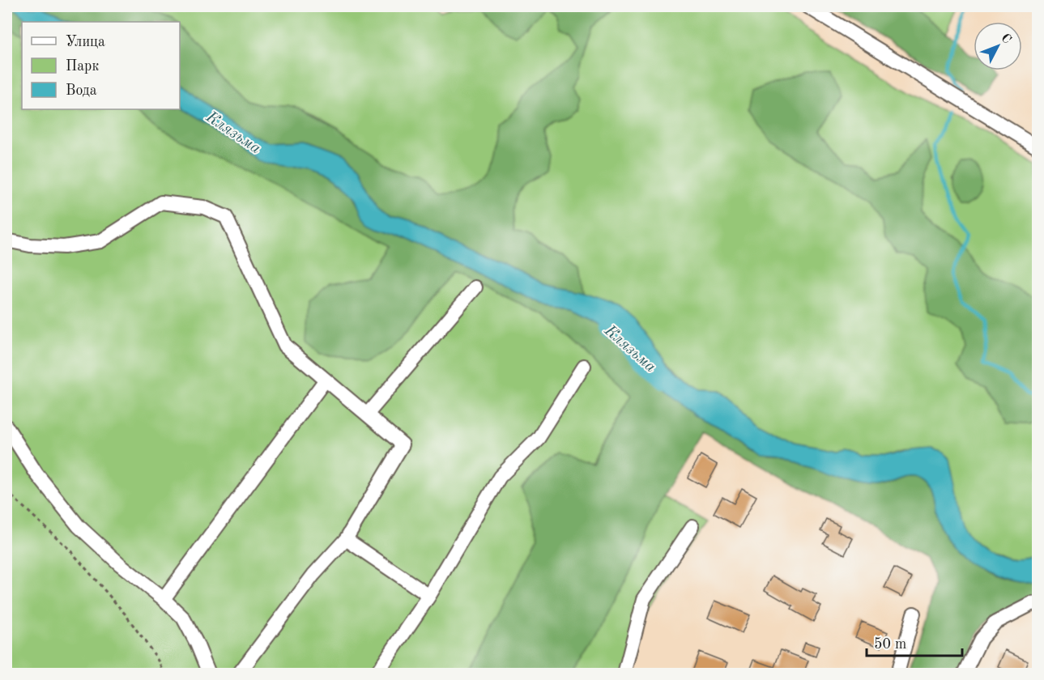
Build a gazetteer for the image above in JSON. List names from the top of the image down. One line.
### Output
{"water":["Клязьма"],"legend":["Улица","Парк","Вода"],"scale_bar":"50 m","north":"top right"}
